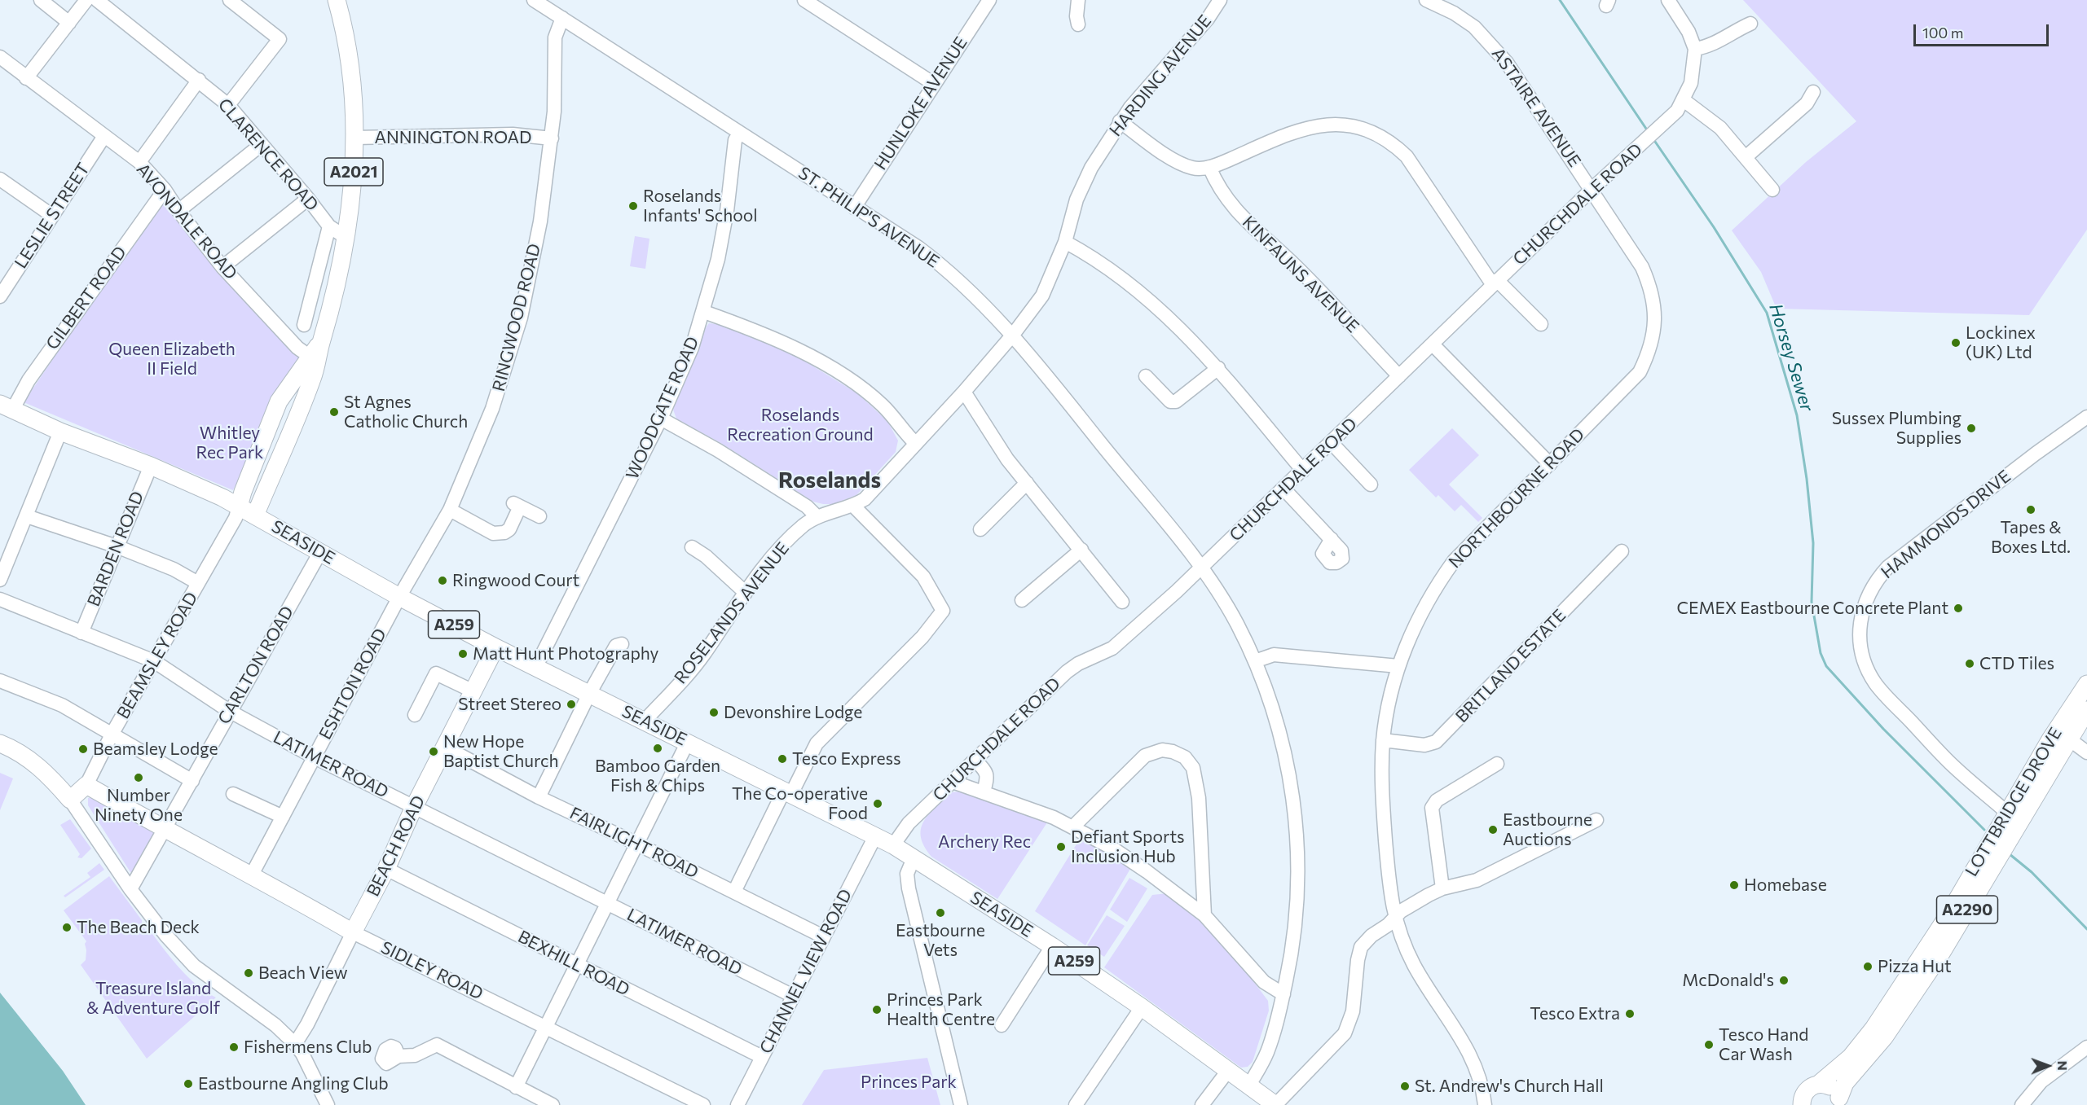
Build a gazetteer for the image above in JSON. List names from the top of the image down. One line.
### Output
{"streets":{"main road":["A2021","SEASIDE","A259","BEAMSLEY ROAD","LOTTBRIDGE DROVE","BEACH ROAD","A2290","SIDLEY ROAD"],"street":["HARDING AVENUE","HUNLOKE AVENUE","ASTAIRE AVENUE","ANNINGTON ROAD","CLARENCE ROAD","CHURCHDALE ROAD","LESLIE STREET","ST. PHILIP'S AVENUE","AVONDALE ROAD","KINFAUNS AVENUE","GILBERT ROAD","RINGWOOD ROAD","WOODGATE ROAD","NORTHBOURNE ROAD","HAMMONDS DRIVE","BARDEN ROAD","ROSELANDS AVENUE","CARLTON ROAD","BRITLAND ESTATE","ESHTON ROAD","LATIMER ROAD","FAIRLIGHT ROAD","BEXHILL ROAD","CHANNEL VIEW ROAD"]},"crossings":[["HARDING AVENUE","ST. PHILIP'S AVENUE"],["HARDING AVENUE","ROSELANDS AVENUE"],["HUNLOKE AVENUE","ST. PHILIP'S AVENUE"],["ASTAIRE AVENUE","CHURCHDALE ROAD"],["ASTAIRE AVENUE","NORTHBOURNE ROAD"],["ANNINGTON ROAD","A2021"],["ANNINGTON ROAD","RINGWOOD ROAD"],["CLARENCE ROAD","A2021"],["A2021","AVONDALE ROAD"],["A2021","SEASIDE"],["A2021","BEAMSLEY ROAD"],["CHURCHDALE ROAD","ST. PHILIP'S AVENUE"],["CHURCHDALE ROAD","KINFAUNS AVENUE"],["CHURCHDALE ROAD","NORTHBOURNE ROAD"],["CHURCHDALE ROAD","SEASIDE"],["LESLIE STREET","AVONDALE ROAD"],["ST. PHILIP'S AVENUE","RINGWOOD ROAD"],["ST. PHILIP'S AVENUE","WOODGATE ROAD"],["ST. PHILIP'S AVENUE","SEASIDE"],["ST. PHILIP'S AVENUE","ROSELANDS AVENUE"],["AVONDALE ROAD","GILBERT ROAD"],["GILBERT ROAD","SEASIDE"],["RINGWOOD ROAD","SEASIDE"],["RINGWOOD ROAD","ESHTON ROAD"],["WOODGATE ROAD","SEASIDE"],["NORTHBOURNE ROAD","BRITLAND ESTATE"],["HAMMONDS DRIVE","LOTTBRIDGE DROVE"],["SEASIDE","BARDEN ROAD"],["SEASIDE","ROSELANDS AVENUE"],["SEASIDE","BEAMSLEY ROAD"],["SEASIDE","CARLTON ROAD"],["SEASIDE","ESHTON ROAD"],["SEASIDE","BEACH ROAD"],["SEASIDE","CHANNEL VIEW ROAD"],["BARDEN ROAD","LATIMER ROAD"],["BEAMSLEY ROAD","LATIMER ROAD"],["BEAMSLEY ROAD","SIDLEY ROAD"],["CARLTON ROAD","LATIMER ROAD"],["CARLTON ROAD","SIDLEY ROAD"],["ESHTON ROAD","LATIMER ROAD"],["ESHTON ROAD","SIDLEY ROAD"],["LATIMER ROAD","BEACH ROAD"],["LATIMER ROAD","CHANNEL VIEW ROAD"],["FAIRLIGHT ROAD","BEACH ROAD"],["FAIRLIGHT ROAD","CHANNEL VIEW ROAD"],["BEACH ROAD","BEXHILL ROAD"],["BEACH ROAD","SIDLEY ROAD"],["BEXHILL ROAD","CHANNEL VIEW ROAD"]],"districts":["Roselands"],"water":["Horsey Sewer"],"parks":["Queen Elizabeth II Field","Roselands Recreation Ground","Whitley Rec Park","Archery Rec","Treasure Island & Adventure Golf","Princes Park"],"places":["Roselands Infants' School","Lockinex (UK) Ltd","St Agnes Catholic Church","Sussex Plumbing Supplies","Tapes & Boxes Ltd.","Ringwood Court","CEMEX Eastbourne Concrete Plant","Matt Hunt Photography","CTD Tiles","Street Stereo","Devonshire Lodge","Bamboo Garden Fish & Chips","Beamsley Lodge","New Hope Baptist Church","Tesco Express","Number Ninety One","The Co-operative Food","Eastbourne Auctions","Defiant Sports Inclusion Hub","Homebase","Eastbourne Vets","The Beach Deck","Pizza Hut","Beach View","McDonald's","Princes Park Health Centre","Tesco Extra","Tesco Hand Car Wash","Fishermens Club","Eastbourne Angling Club","St. Andrew's Church Hall"],"scale_bar":"100 m","north":"right"}
